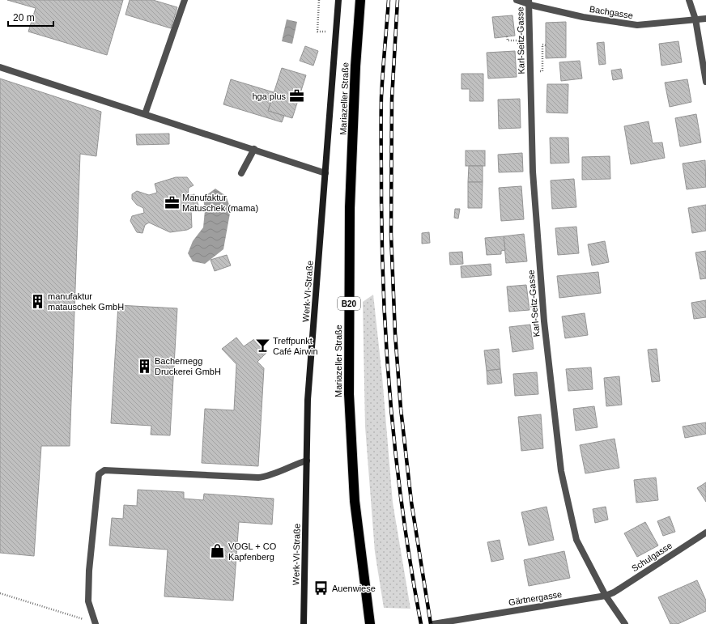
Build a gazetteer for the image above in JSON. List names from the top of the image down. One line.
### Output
{"streets":{"highway":["Mariazeller Straße","B20"],"main road":["Werk-VI-Straße"],"street":["Bachgasse","Karl-Seitz-Gasse","Schulgasse","Gärtnergasse"]},"crossings":[["Bachgasse","Karl-Seitz-Gasse"],["Karl-Seitz-Gasse","Schulgasse"],["Karl-Seitz-Gasse","Gärtnergasse"],["Schulgasse","Gärtnergasse"]],"places":{"office":["hga plus","Manufaktur Matuschek (mama)"],"building":["manufaktur matauschek GmbH","Bachernegg Druckerei GmbH"],"bar":["Treffpunkt Café Airwin"],"shop":["VOGL + CO Kapfenberg"],"bus stop":["Auenwiese"]},"scale_bar":"20 m"}
